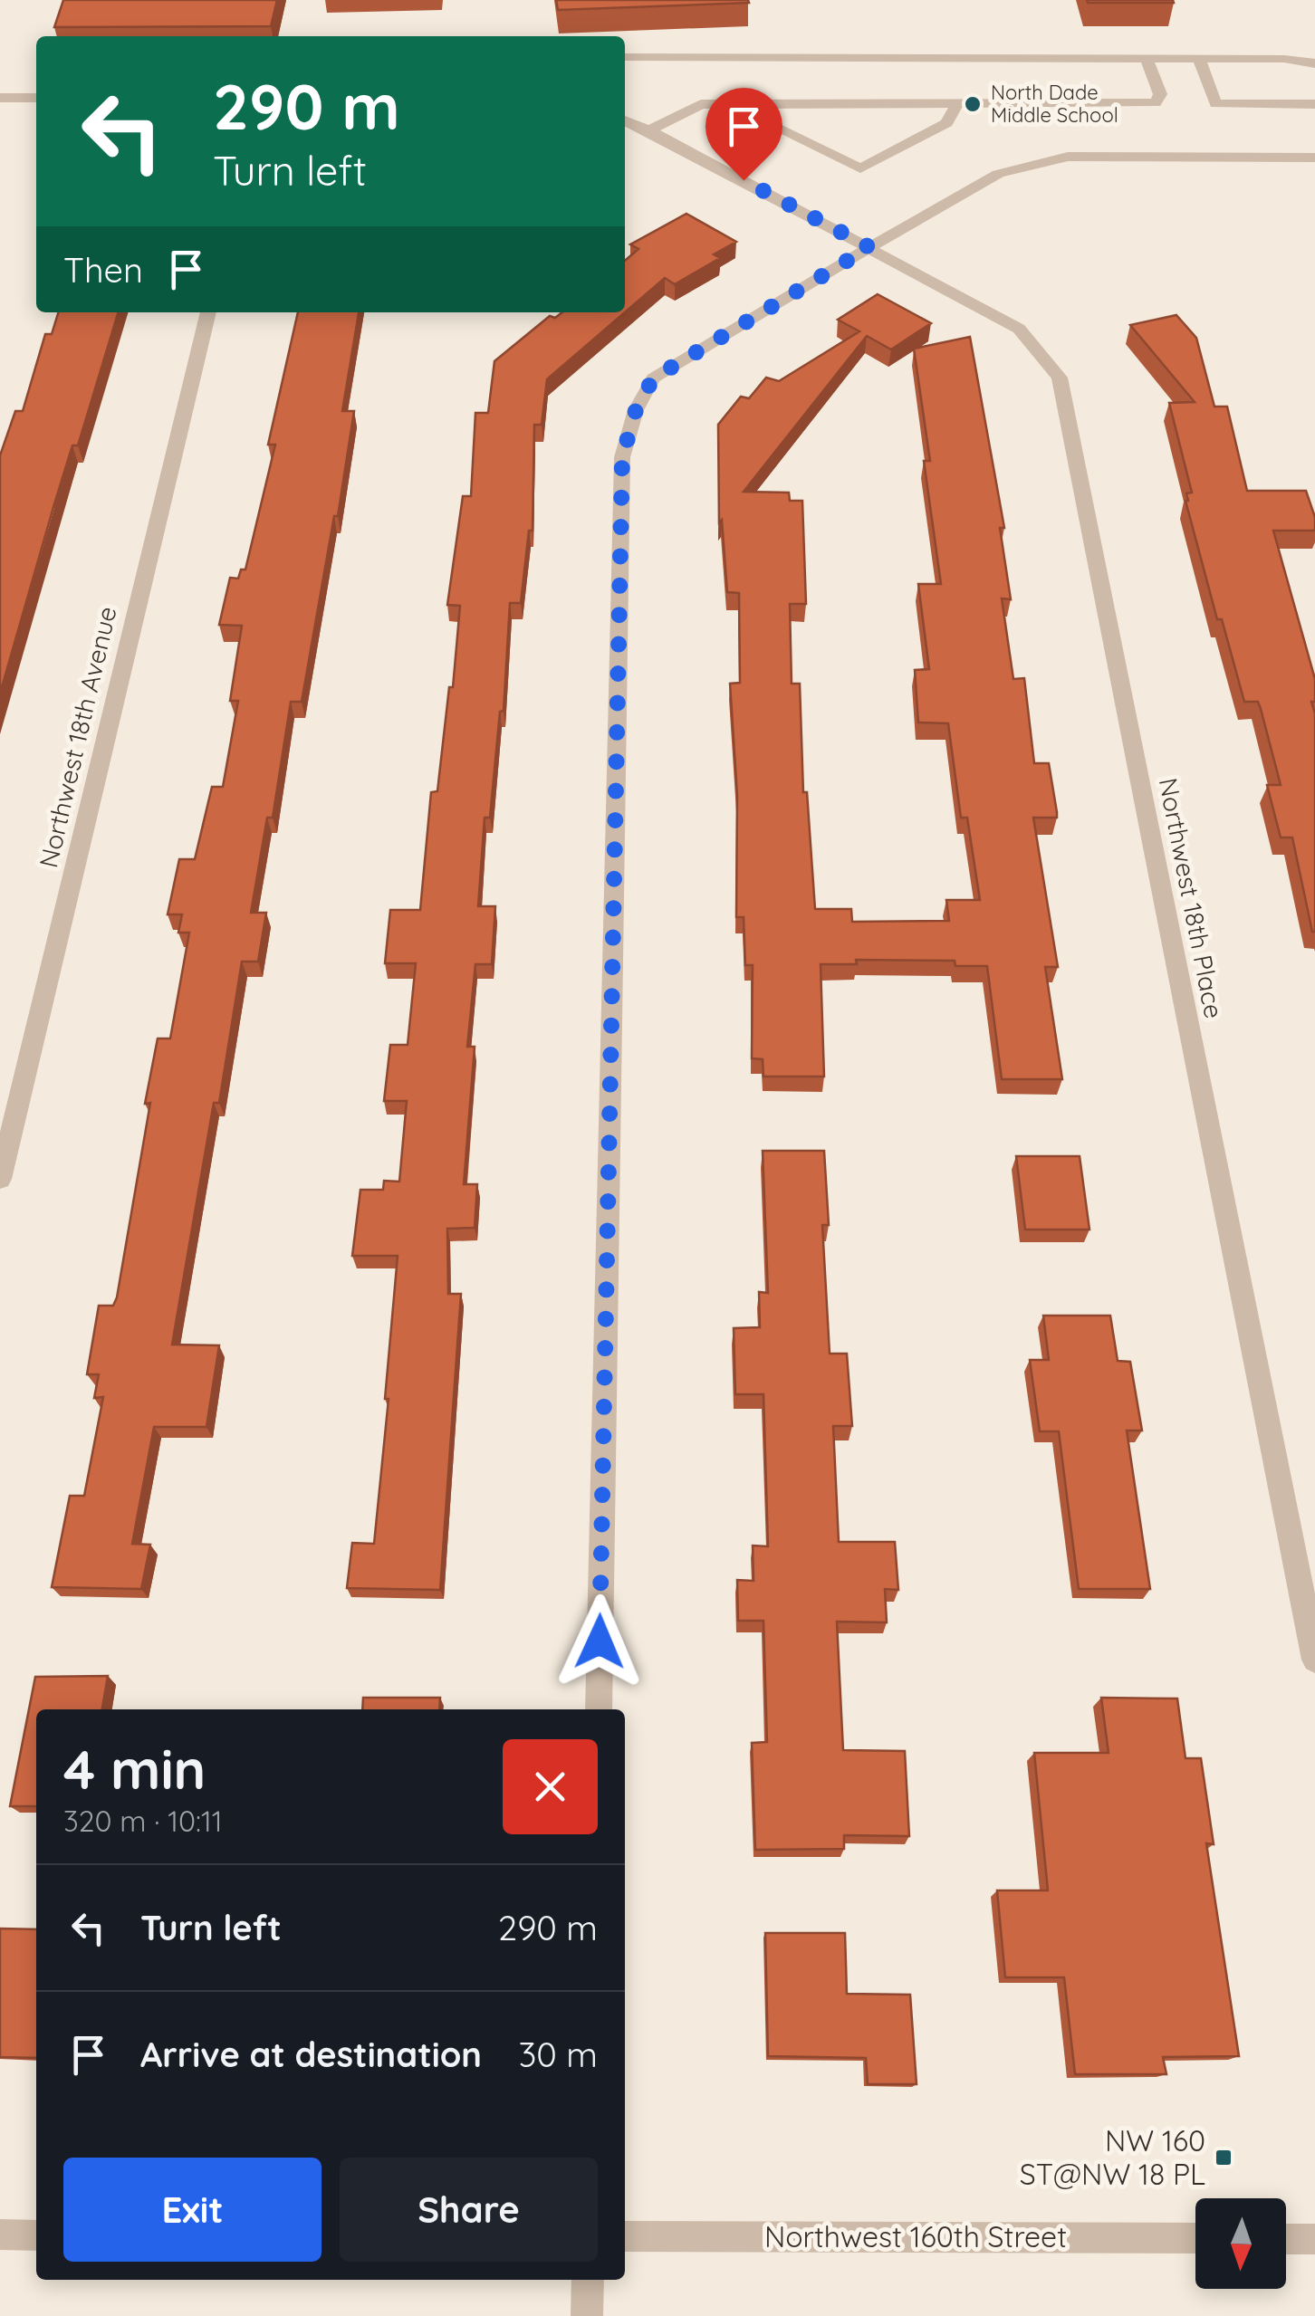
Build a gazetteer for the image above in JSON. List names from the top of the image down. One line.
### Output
{"streets":{"street":["Northwest 18th Avenue","Northwest 18th Place","Northwest 160th Street"]},"places":{"other":["North Dade Middle School"],"transit":["NW 160 ST@NW 18 PL"]},"north":"bottom","page":{"turn":["290 m","Turn left"],"then":"Then","heading":["4 min","320 m · 10:11"],"list":[{"name":"Turn left","value":"290 m"},{"name":"Arrive at destination","value":"30 m"}],"buttons":["Exit","Share"]}}
